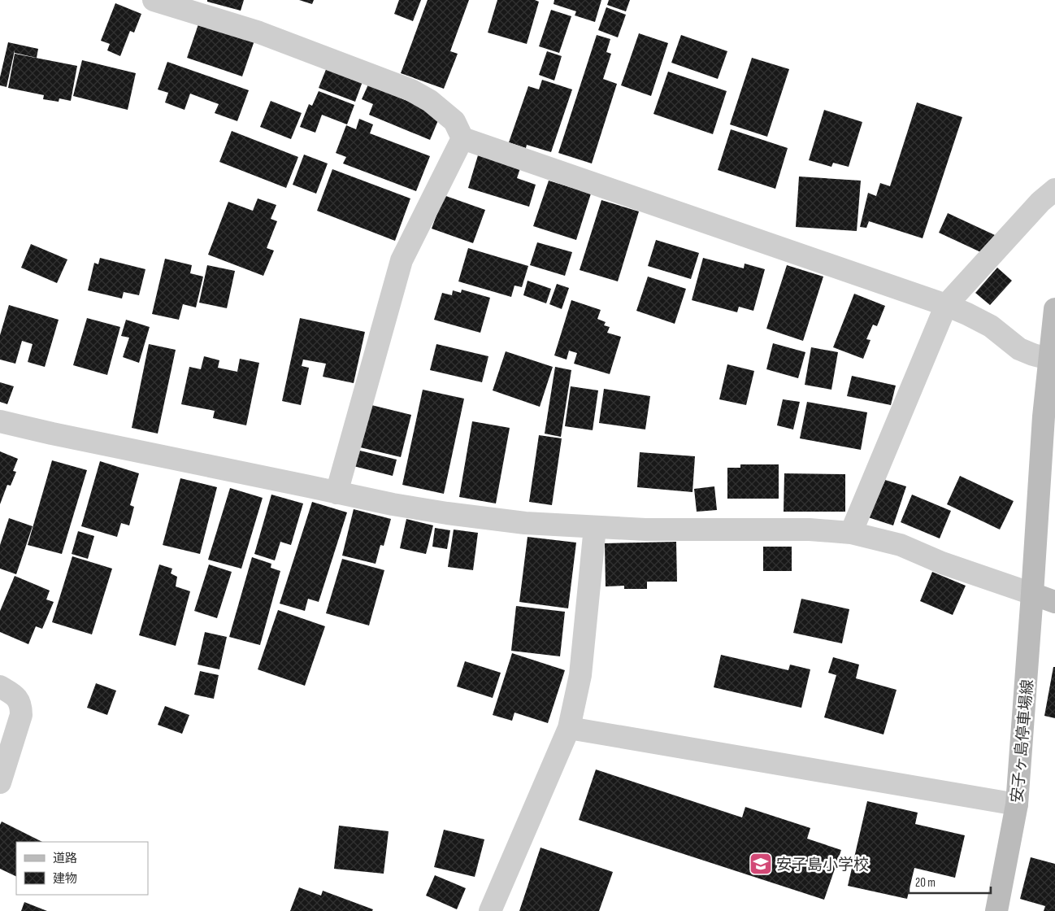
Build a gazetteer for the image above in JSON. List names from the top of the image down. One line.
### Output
{"streets":{"main road":["安子ヶ島停車場線"]},"places":{"school or university":["安子島小学校"]},"legend":["道路","建物"],"scale_bar":"20 m"}
